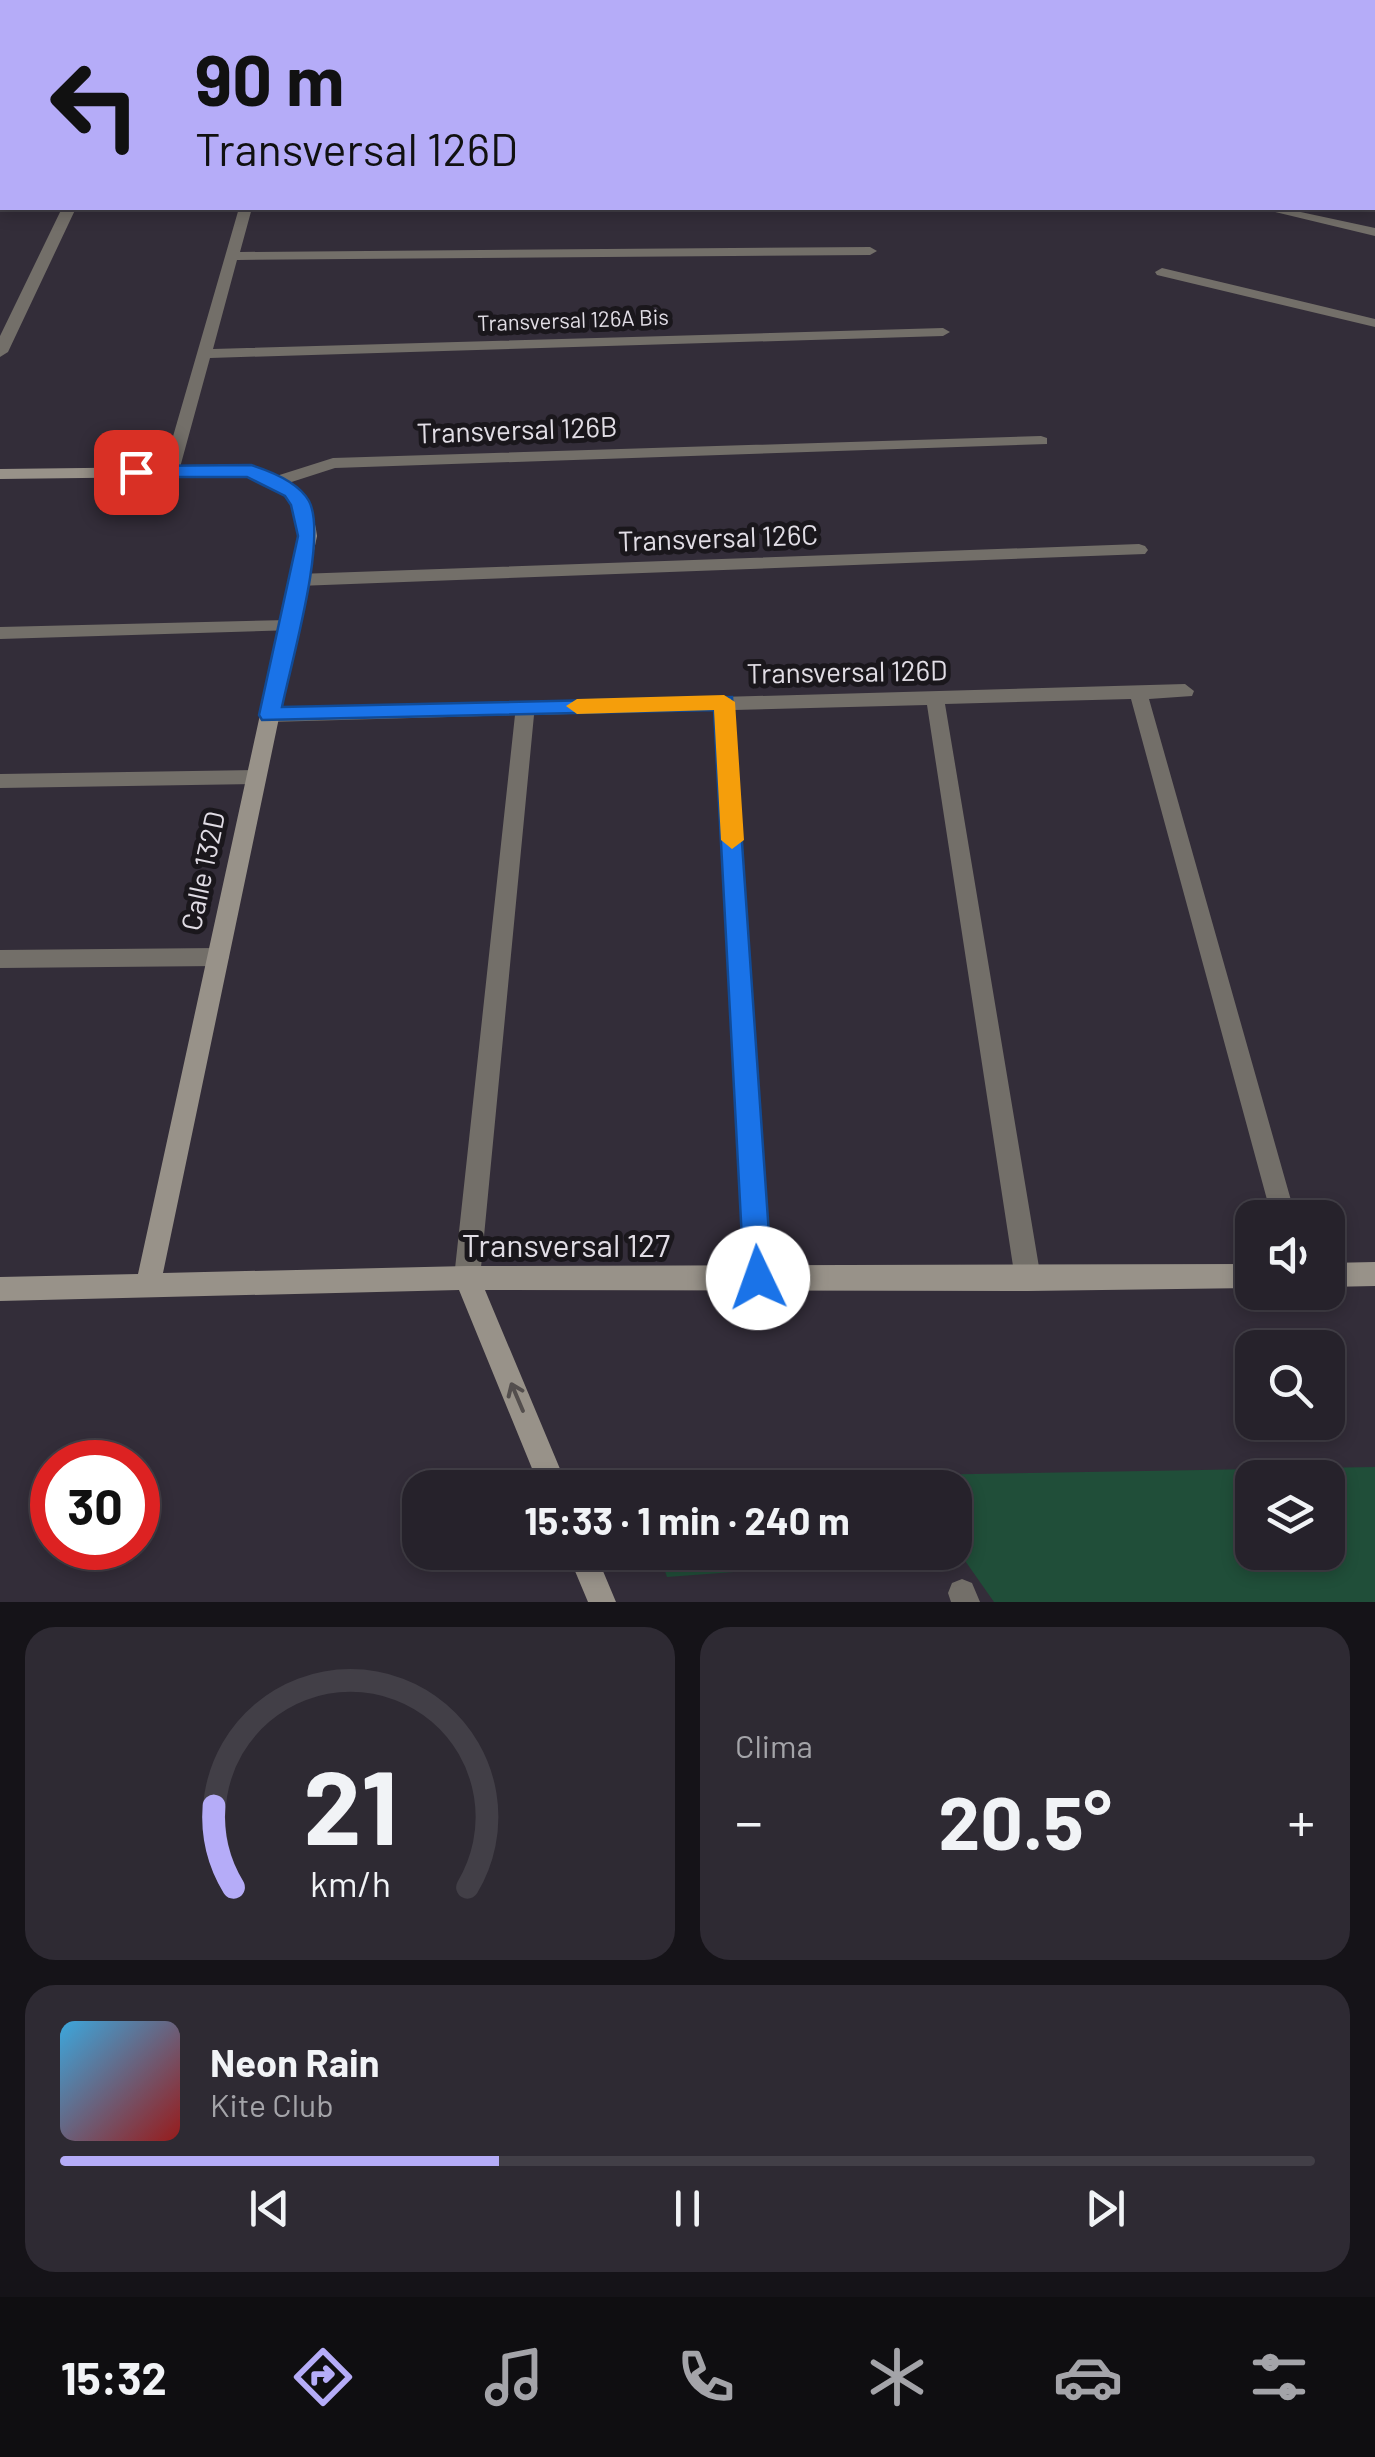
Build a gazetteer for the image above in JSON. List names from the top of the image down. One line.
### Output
{"streets":{"main road":["Calle 132D","Transversal 127"],"street":["Transversal 126A Bis","Transversal 126B","Transversal 126C","Transversal 126D"]},"crossings":[["Transversal 126B","Calle 132D"],["Transversal 126C","Calle 132D"],["Transversal 126D","Calle 132D"],["Calle 132D","Transversal 127"]],"page":{"turn":["90 m","Transversal 126D"],"limit":"30","trip":"15:33 · 1 min · 240 m","tile":"Clima","heat":["−","20.5°","+"],"song":["Neon Rain","Kite Club"],"tabs":"15:32","gauge":["21","km/h"]}}
